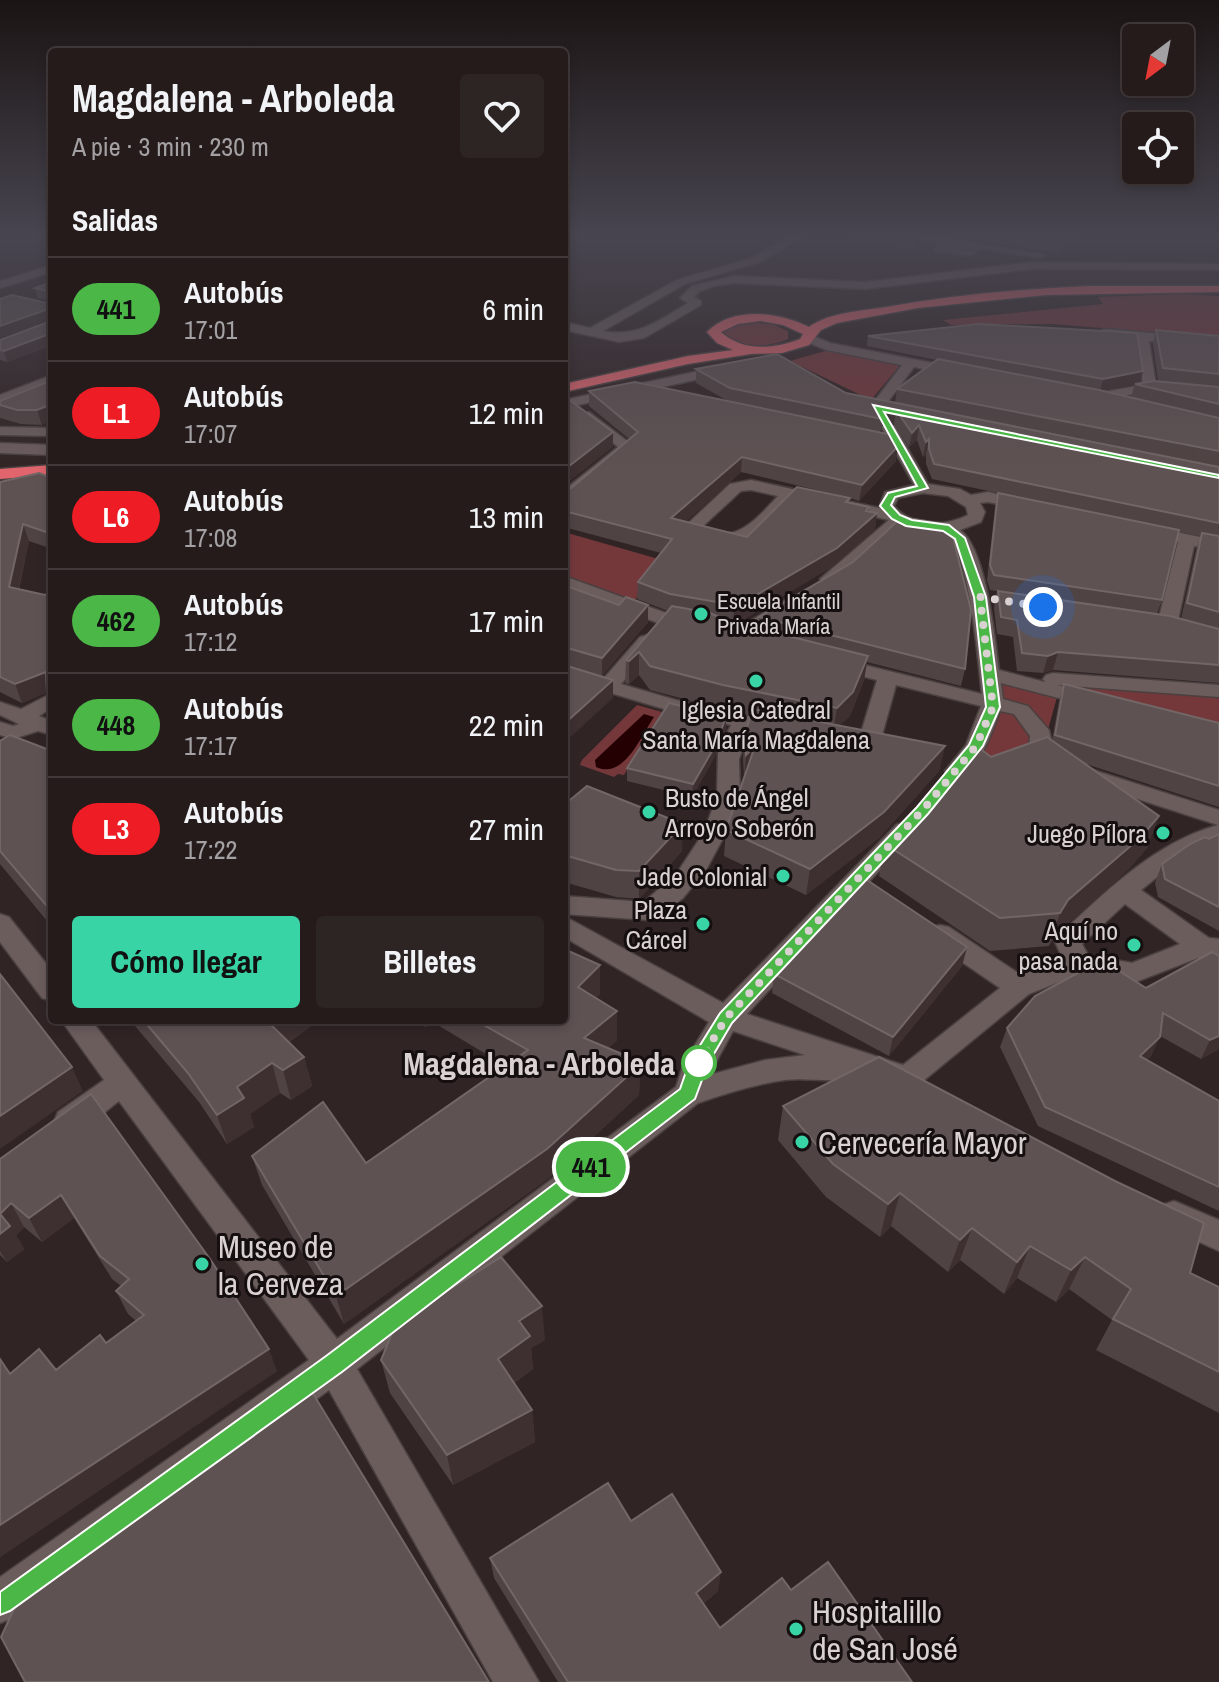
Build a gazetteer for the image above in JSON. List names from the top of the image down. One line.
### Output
{"places":["Escuela Infantil Privada María","Iglesia Catedral Santa María Magdalena","Busto de Ángel Arroyo Soberón","Juego Pílora","Jade Colonial","Plaza Cárcel","Aquí no pasa nada","Magdalena - Arboleda","Cervecería Mayor","Museo de la Cerveza","Hospitalillo de San José"],"lines":["bus line 441"],"north":"bottom left","page":{"on_map":"441","heading":[["Magdalena - Arboleda","A pie · 3 min · 230 m"],"Salidas"],"list":[{"mark":"441","name":"Autobús","note":"17:01","value":"6 min"},{"mark":"L1","name":"Autobús","note":"17:07","value":"12 min"},{"mark":"L6","name":"Autobús","note":"17:08","value":"13 min"},{"mark":"462","name":"Autobús","note":"17:12","value":"17 min"},{"mark":"448","name":"Autobús","note":"17:17","value":"22 min"},{"mark":"L3","name":"Autobús","note":"17:22","value":"27 min"}],"buttons":["Cómo llegar","Billetes"]}}
